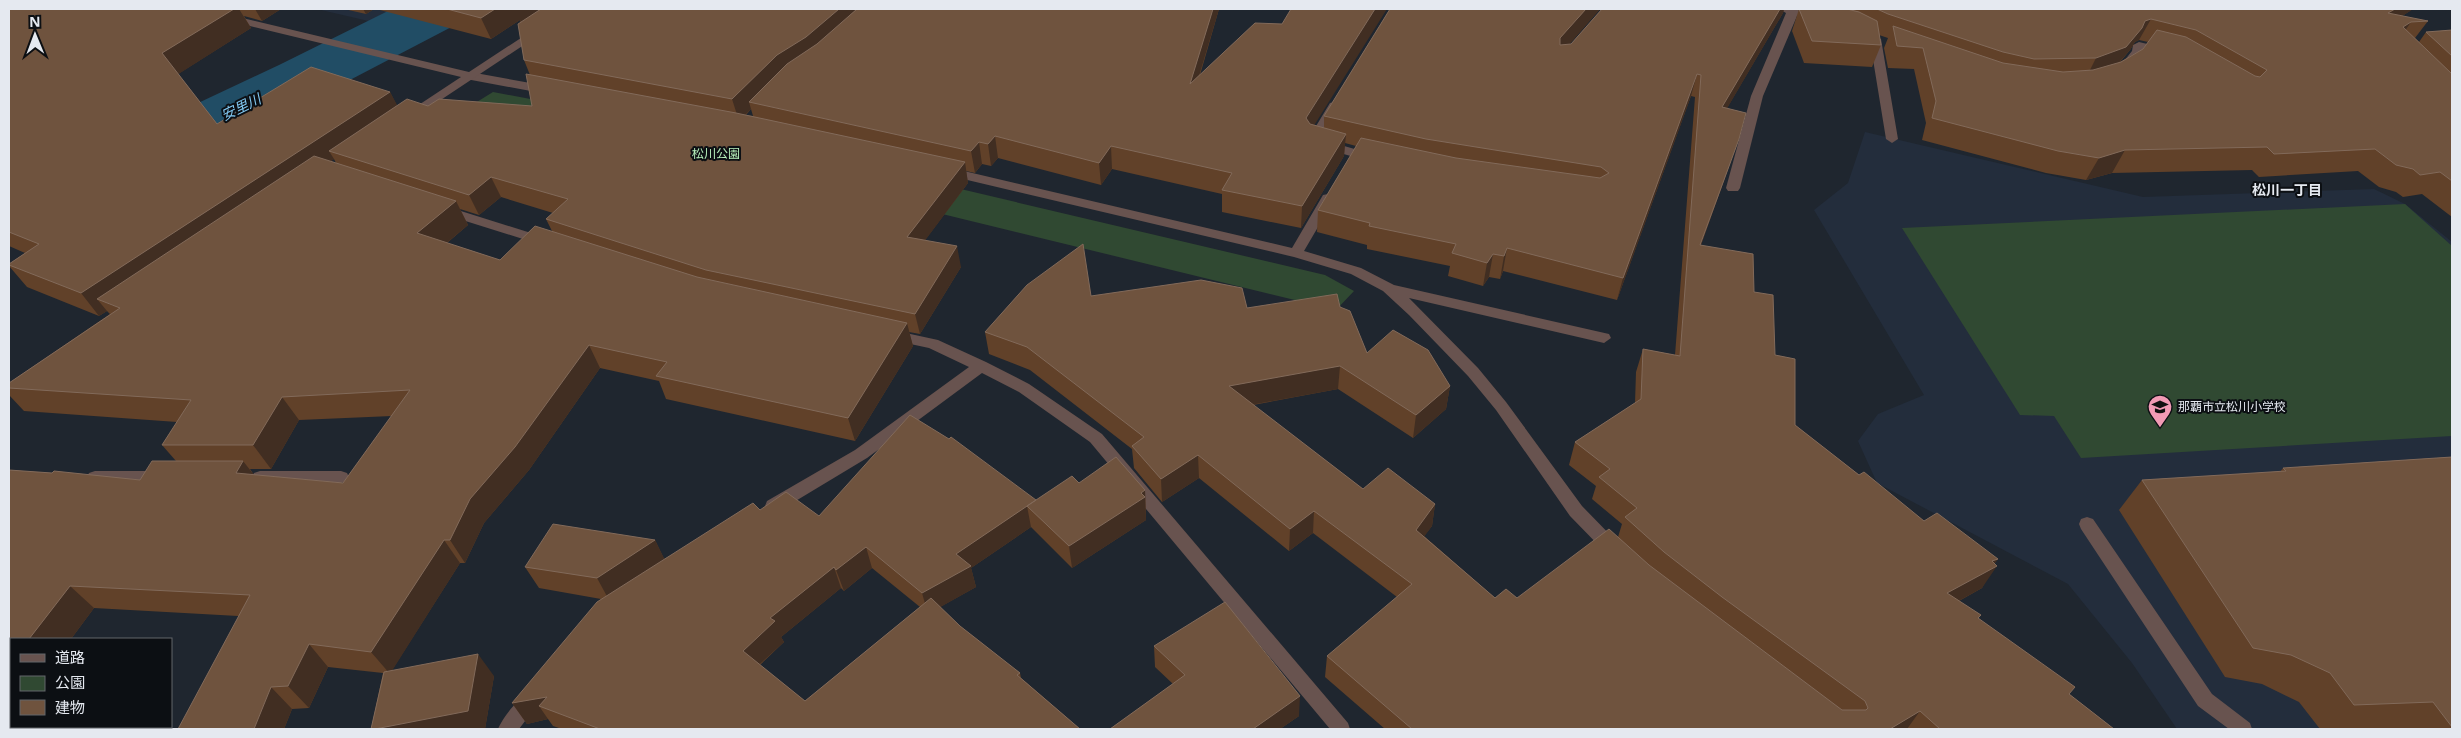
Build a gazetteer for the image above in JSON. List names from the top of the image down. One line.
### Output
{"districts":["松川一丁目"],"water":["安里川"],"parks":["松川公園"],"places":{"school or university":["那覇市立松川小学校"]},"legend":["道路","公園","建物"],"north":"top"}
